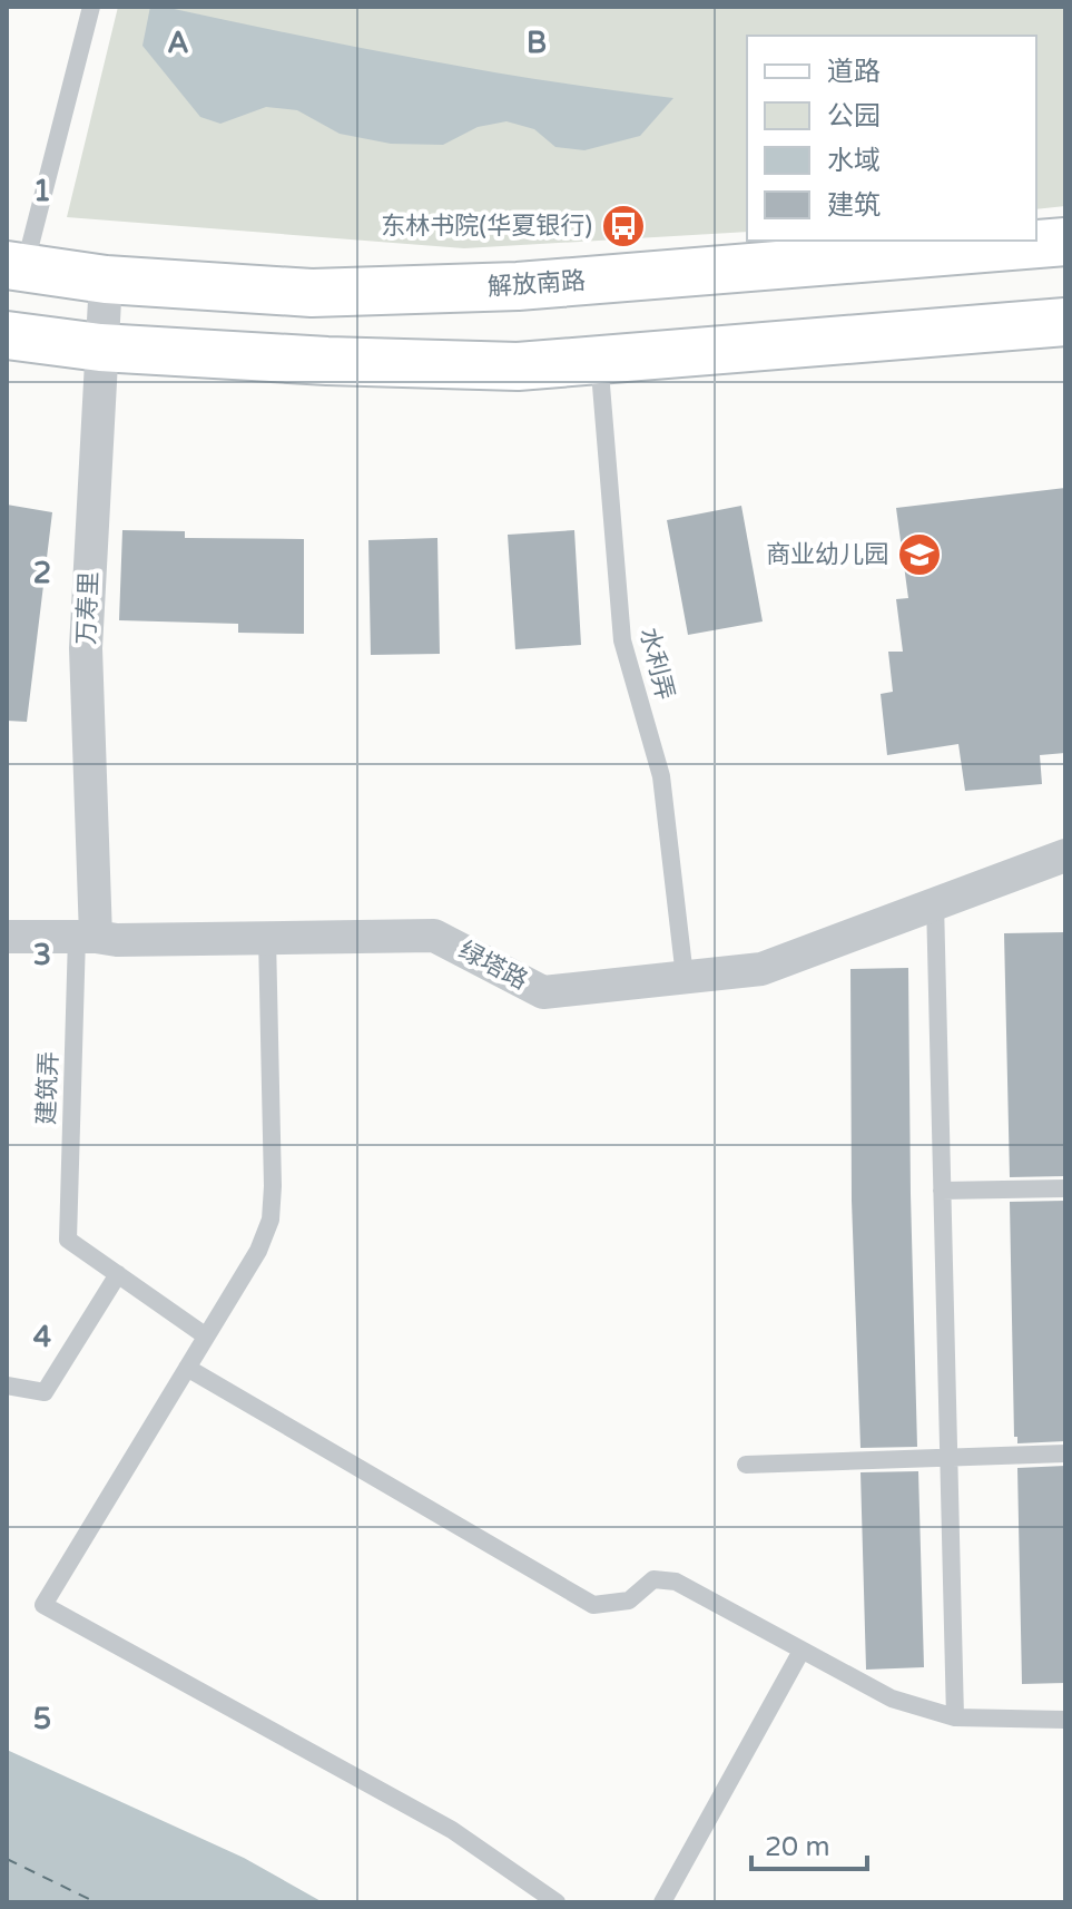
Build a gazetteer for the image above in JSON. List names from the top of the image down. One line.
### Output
{"streets":{"main road":["解放南路"],"street":["万寿里","绿塔路"],"lane":["水利弄","建筑弄"]},"crossings":[["解放南路","万寿里"],["万寿里","绿塔路"],["万寿里","建筑弄"],["水利弄","绿塔路"],["绿塔路","建筑弄"]],"places":{"bus stop":["东林书院(华夏银行)"],"school or university":["商业幼儿园"]},"legend":["道路","公园","水域","建筑"],"scale_bar":"20 m","grid":{"columns":["A","B"],"rows":["1","2","3","4","5"]}}
